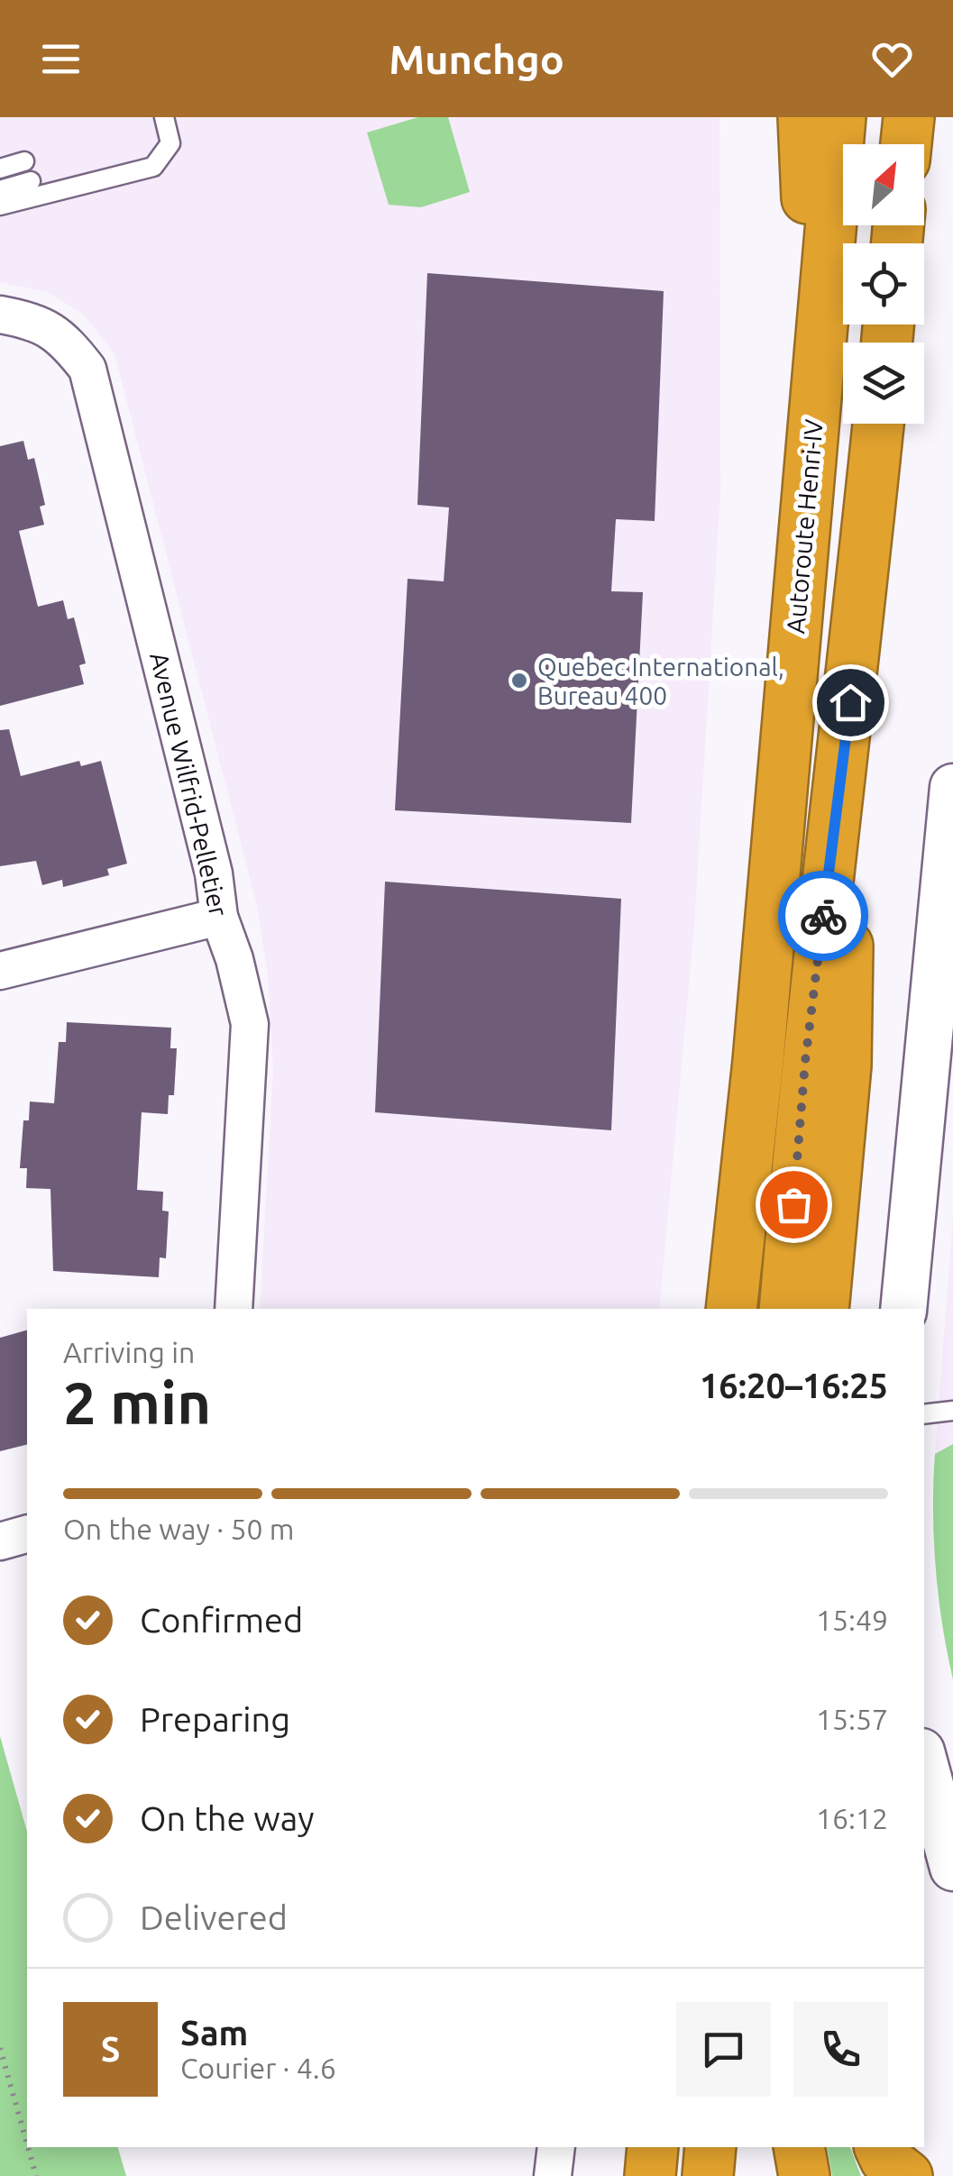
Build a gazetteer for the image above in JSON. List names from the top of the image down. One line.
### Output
{"streets":{"highway":["Autoroute Henri-IV"],"street":["Avenue Wilfrid-Pelletier"]},"places":["Quebec International, Bureau 400"],"north":"top right","page":{"header":"Munchgo","heading":["2 min","Arriving in","16:20–16:25"],"panel":["Sam","Courier · 4.6"],"bar":"On the way · 50 m","list":[["Confirmed","15:49"],["Preparing","15:57"],["On the way","16:12"],"Delivered"],"round":"S"}}
